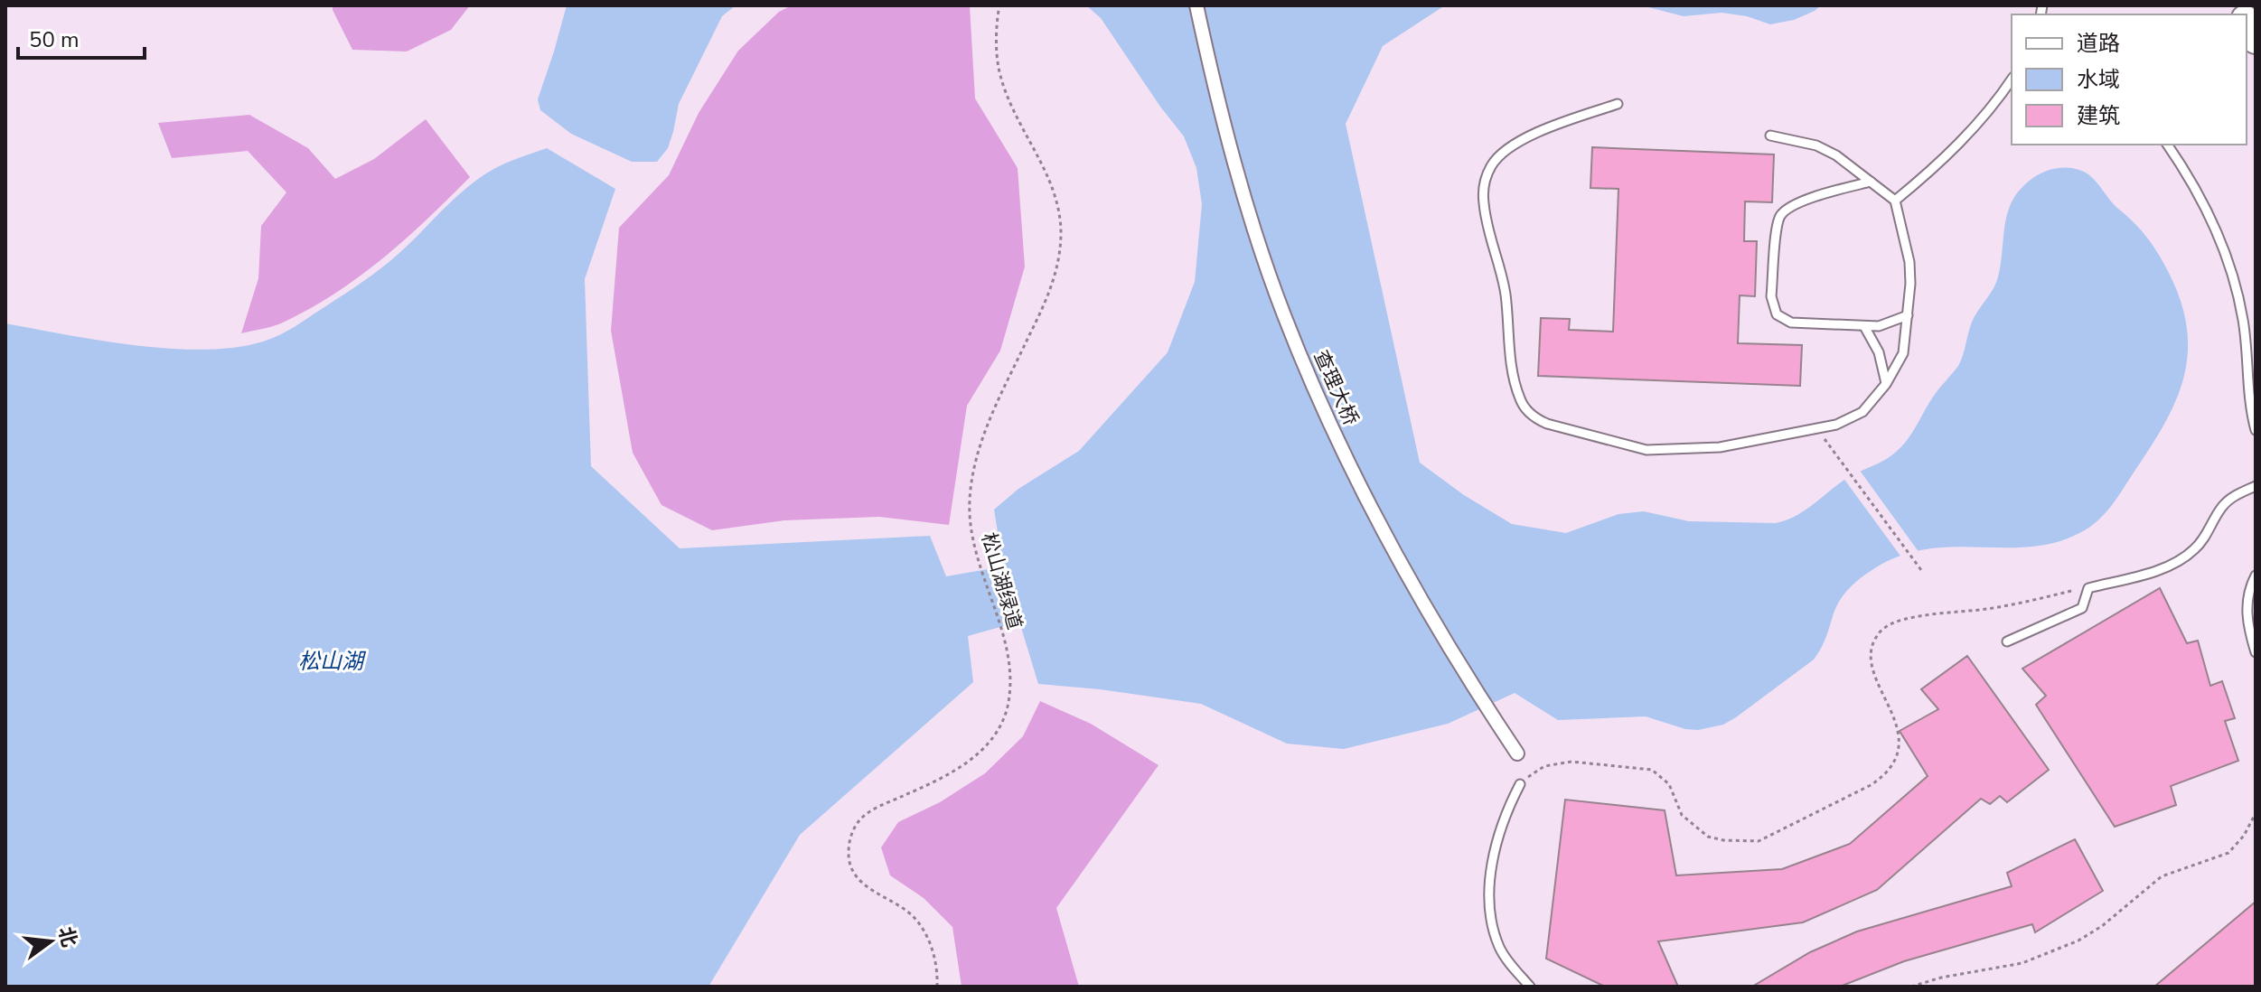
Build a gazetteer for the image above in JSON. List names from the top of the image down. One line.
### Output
{"streets":{"street":["查理大桥"],"path":["松山湖绿道"]},"water":["松山湖"],"legend":["道路","水域","建筑"],"scale_bar":"50 m","north":"right"}
